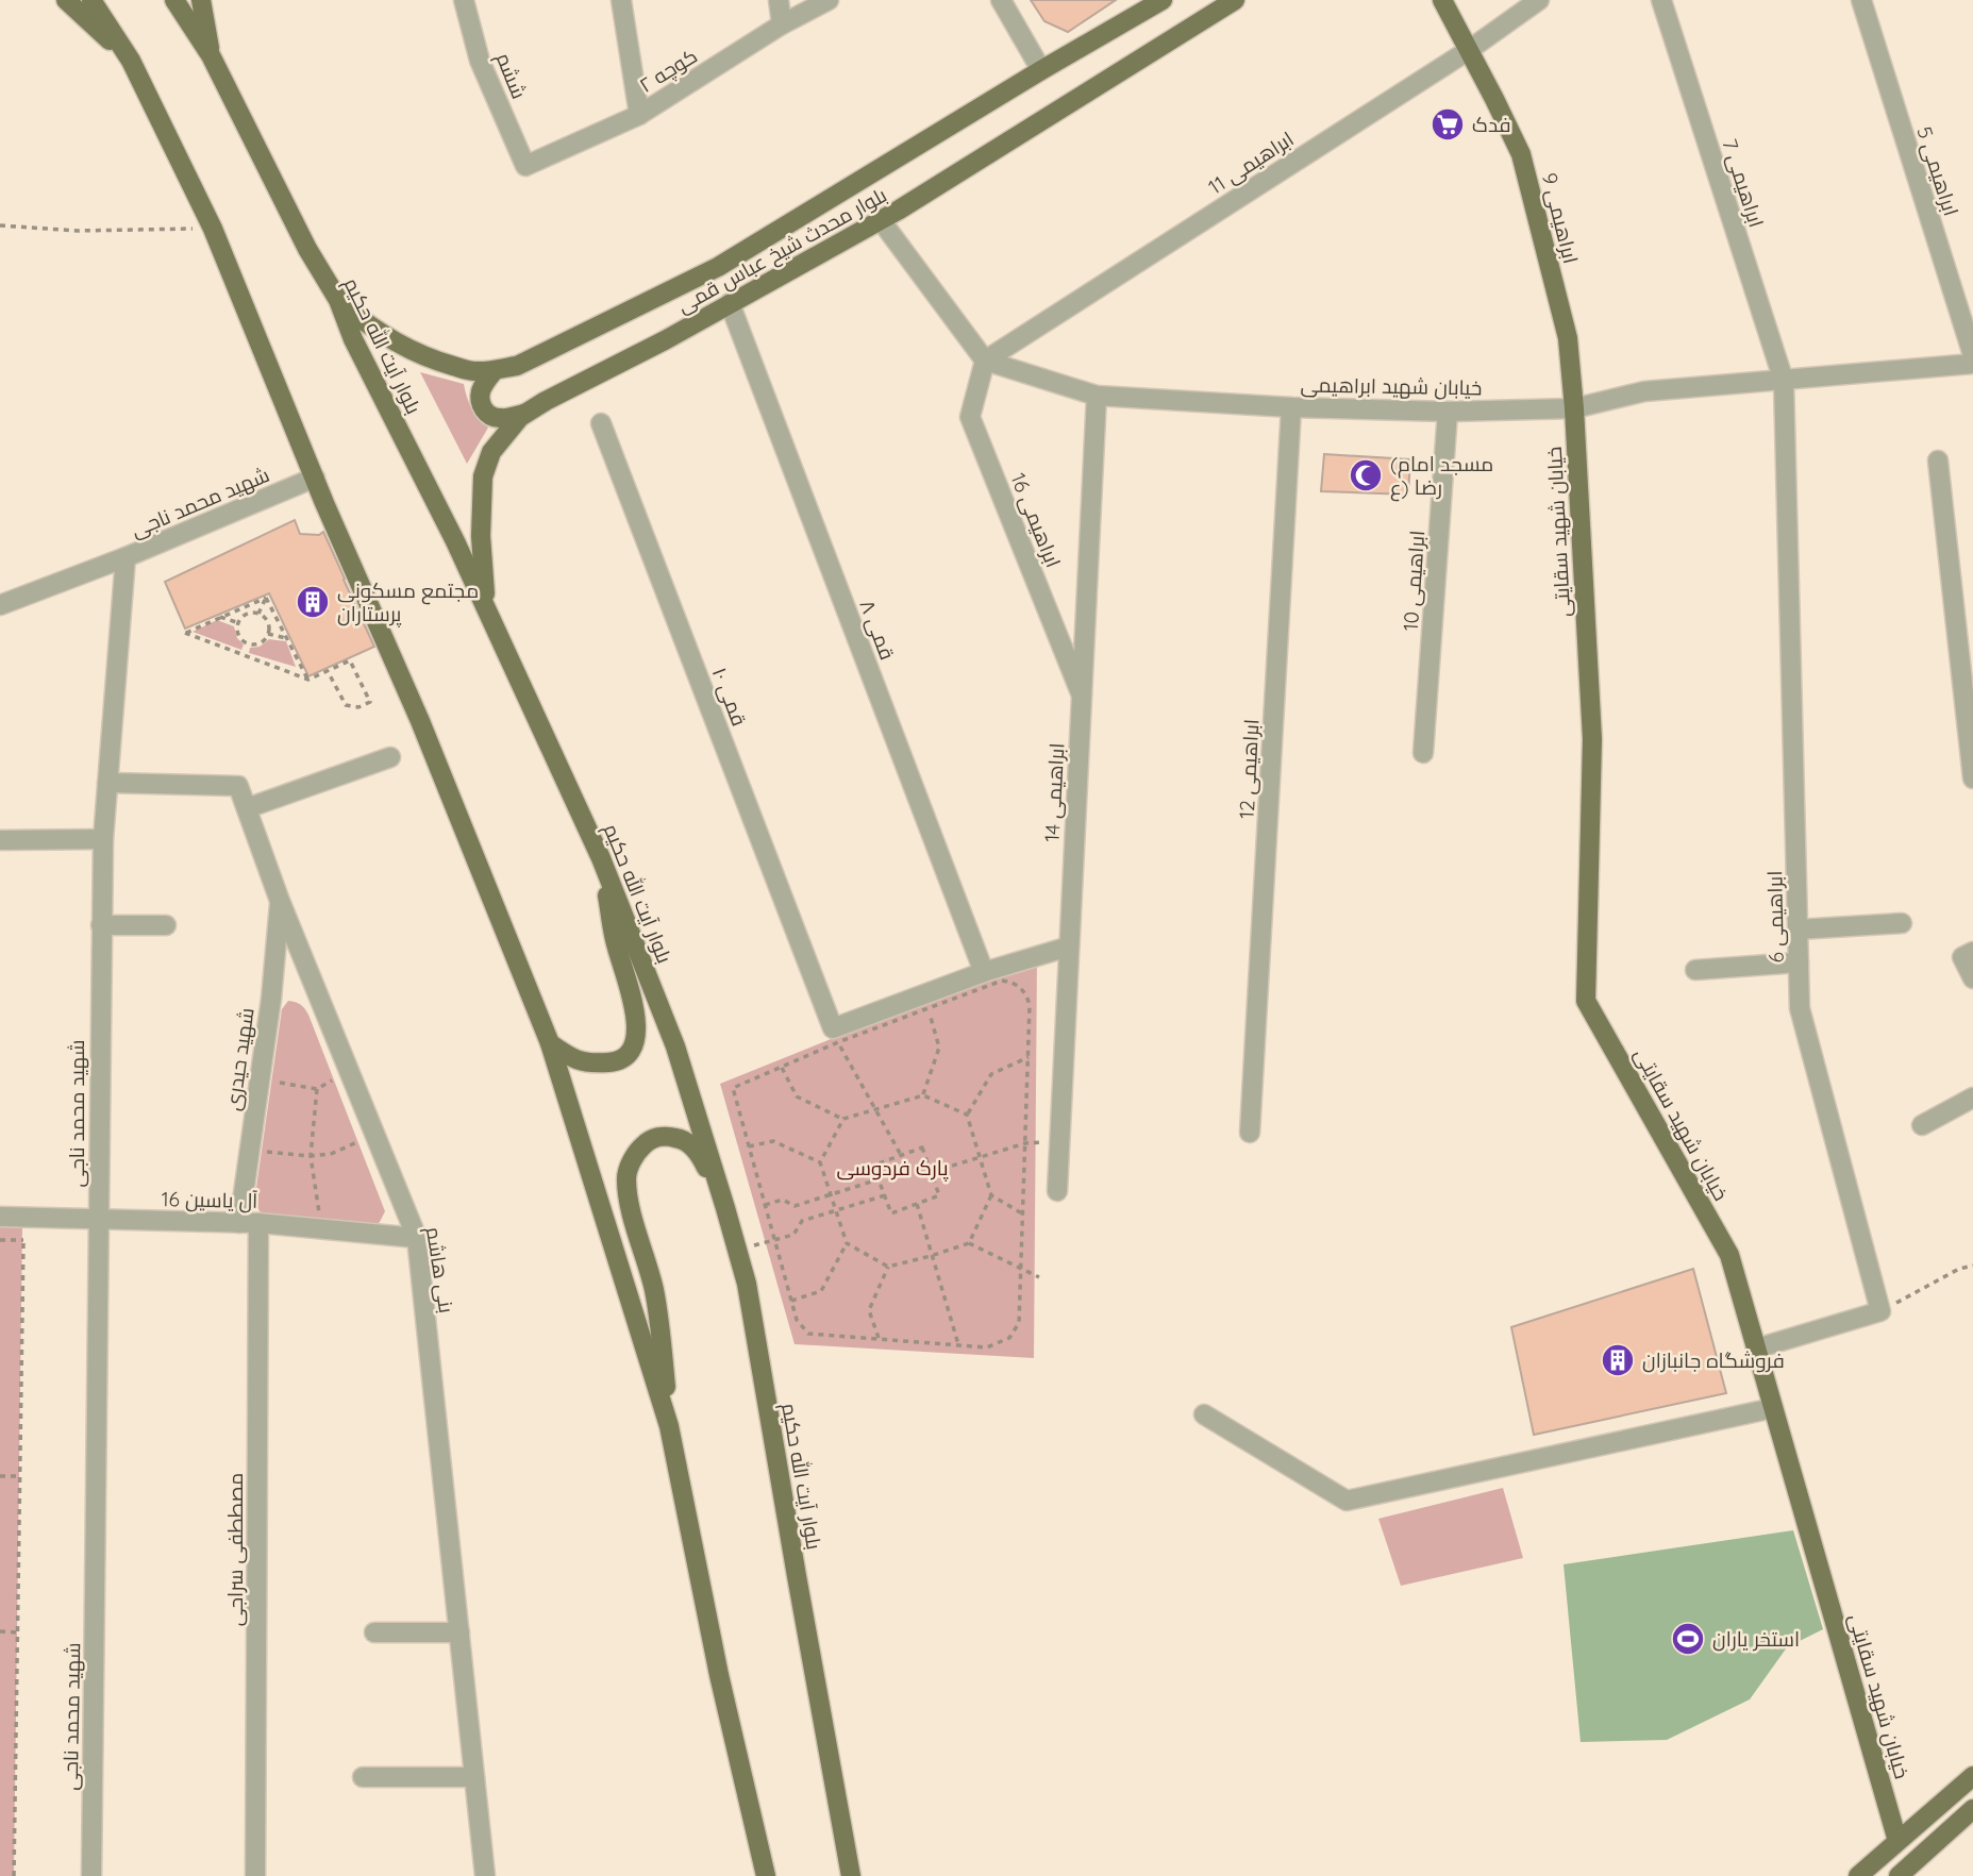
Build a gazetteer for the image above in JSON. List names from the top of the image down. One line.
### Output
{"streets":{"main road":["ابراهیمی 9","بلوار محدث شیخ عباس قمی","بلوار آیت الله حکیم","خیابان شهید سقایتی"],"street":["کوچه ۲","ششم","ابراهیمی 11","ابراهیمی 5","ابراهیمی 7","خیابان شهید ابراهیمی","شهید محمد ناجی","ابراهیمی 16","ابراهیمی 10","قمی ۸","قمی ۱۰","ابراهیمی 12","ابراهیمی 14","ابراهیمی 6","شهید حیدری","آل یاسین 16","بنی هاشم","مصططفی سراجی"]},"crossings":[["کوچه ۲","ششم"],["ابراهیمی 11","ابراهیمی 9"],["ابراهیمی 11","خیابان شهید ابراهیمی"],["ابراهیمی 11","ابراهیمی 16"],["ابراهیمی 7","خیابان شهید ابراهیمی"],["ابراهیمی 7","ابراهیمی 6"],["ابراهیمی 9","خیابان شهید ابراهیمی"],["ابراهیمی 9","خیابان شهید سقایتی"],["بلوار محدث شیخ عباس قمی","بلوار آیت الله حکیم"],["بلوار محدث شیخ عباس قمی","قمی ۸"],["خیابان شهید ابراهیمی","ابراهیمی 16"],["خیابان شهید ابراهیمی","خیابان شهید سقایتی"],["خیابان شهید ابراهیمی","ابراهیمی 10"],["خیابان شهید ابراهیمی","ابراهیمی 12"],["خیابان شهید ابراهیمی","ابراهیمی 14"],["خیابان شهید ابراهیمی","ابراهیمی 6"],["شهید محمد ناجی","آل یاسین 16"],["شهید محمد ناجی","بنی هاشم"],["ابراهیمی 16","ابراهیمی 14"],["شهید حیدری","آل یاسین 16"],["شهید حیدری","بنی هاشم"],["آل یاسین 16","بنی هاشم"],["آل یاسین 16","مصططفی سراجی"]],"parks":["پارک فردوسی"],"places":{"supermarket":["فدک"],"mosque":["(مسجد امام رضا (ع"],"building":["مجتمع مسکونی پرستاران","فروشگاه جانبازان"],"sports":["استخر یاران"]}}
